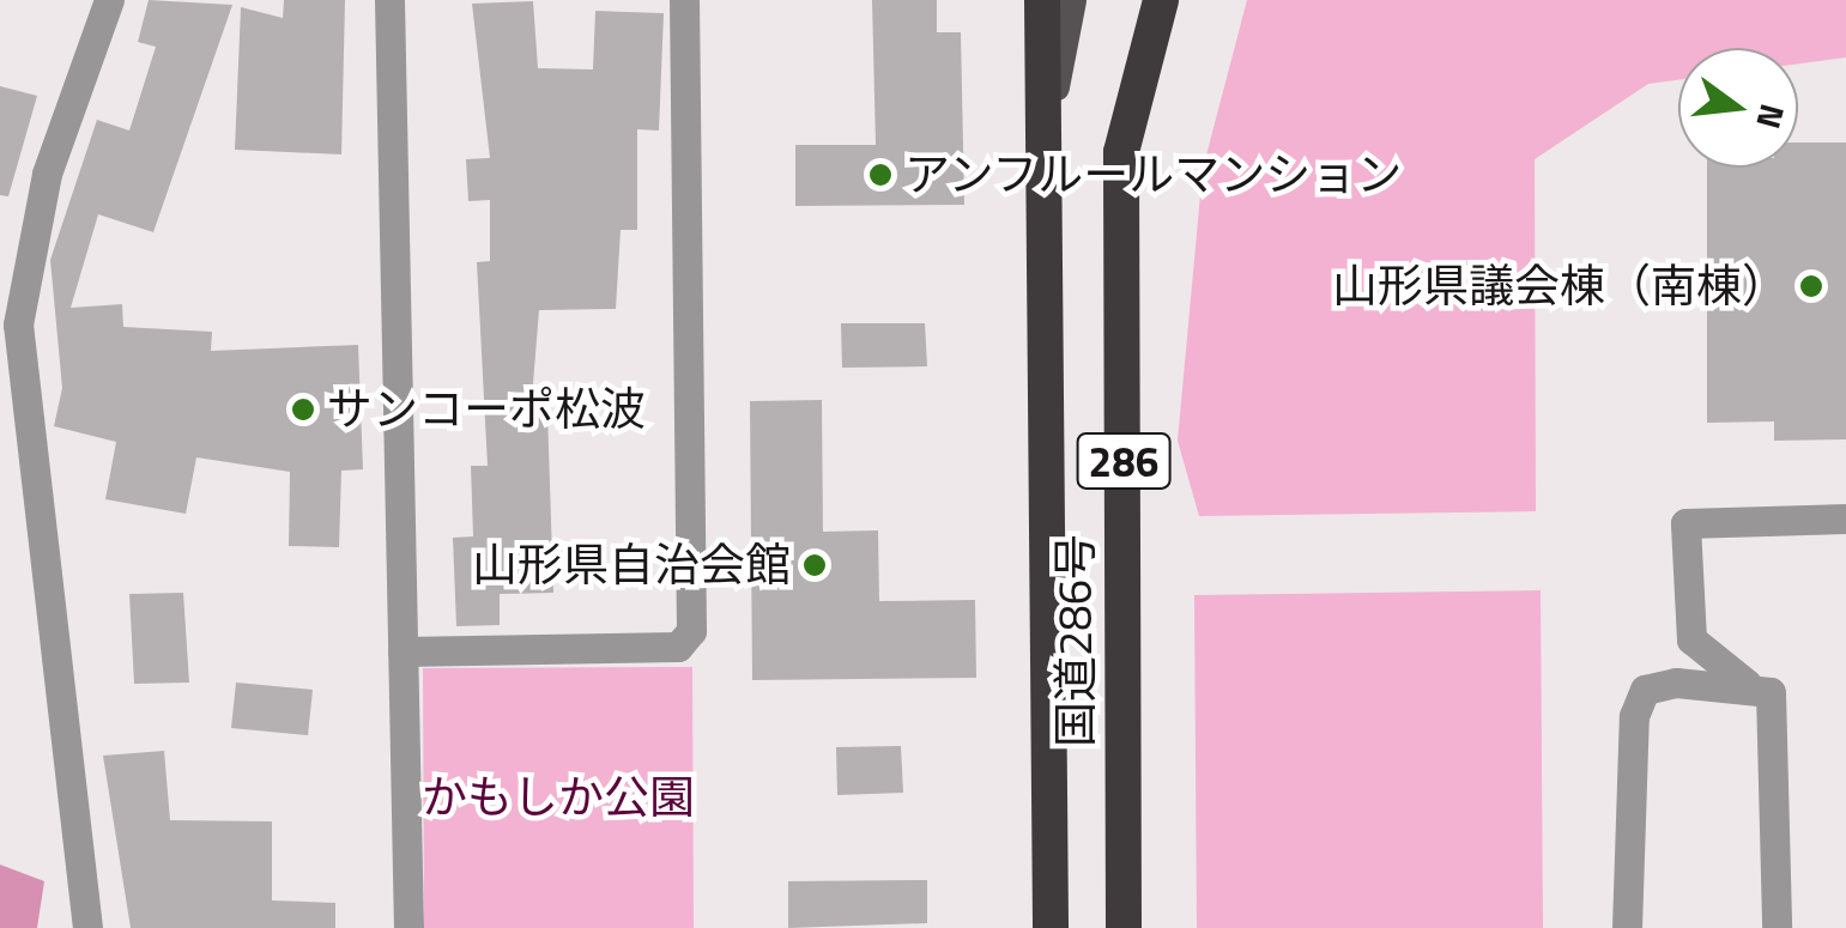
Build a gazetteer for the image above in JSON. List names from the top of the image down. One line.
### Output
{"streets":{"highway":["286","国道286号"]},"parks":["かもしか公園"],"places":["アンフルールマンション","山形県議会棟（南棟）","サンコーポ松波","山形県自治会館"],"north":"right"}
